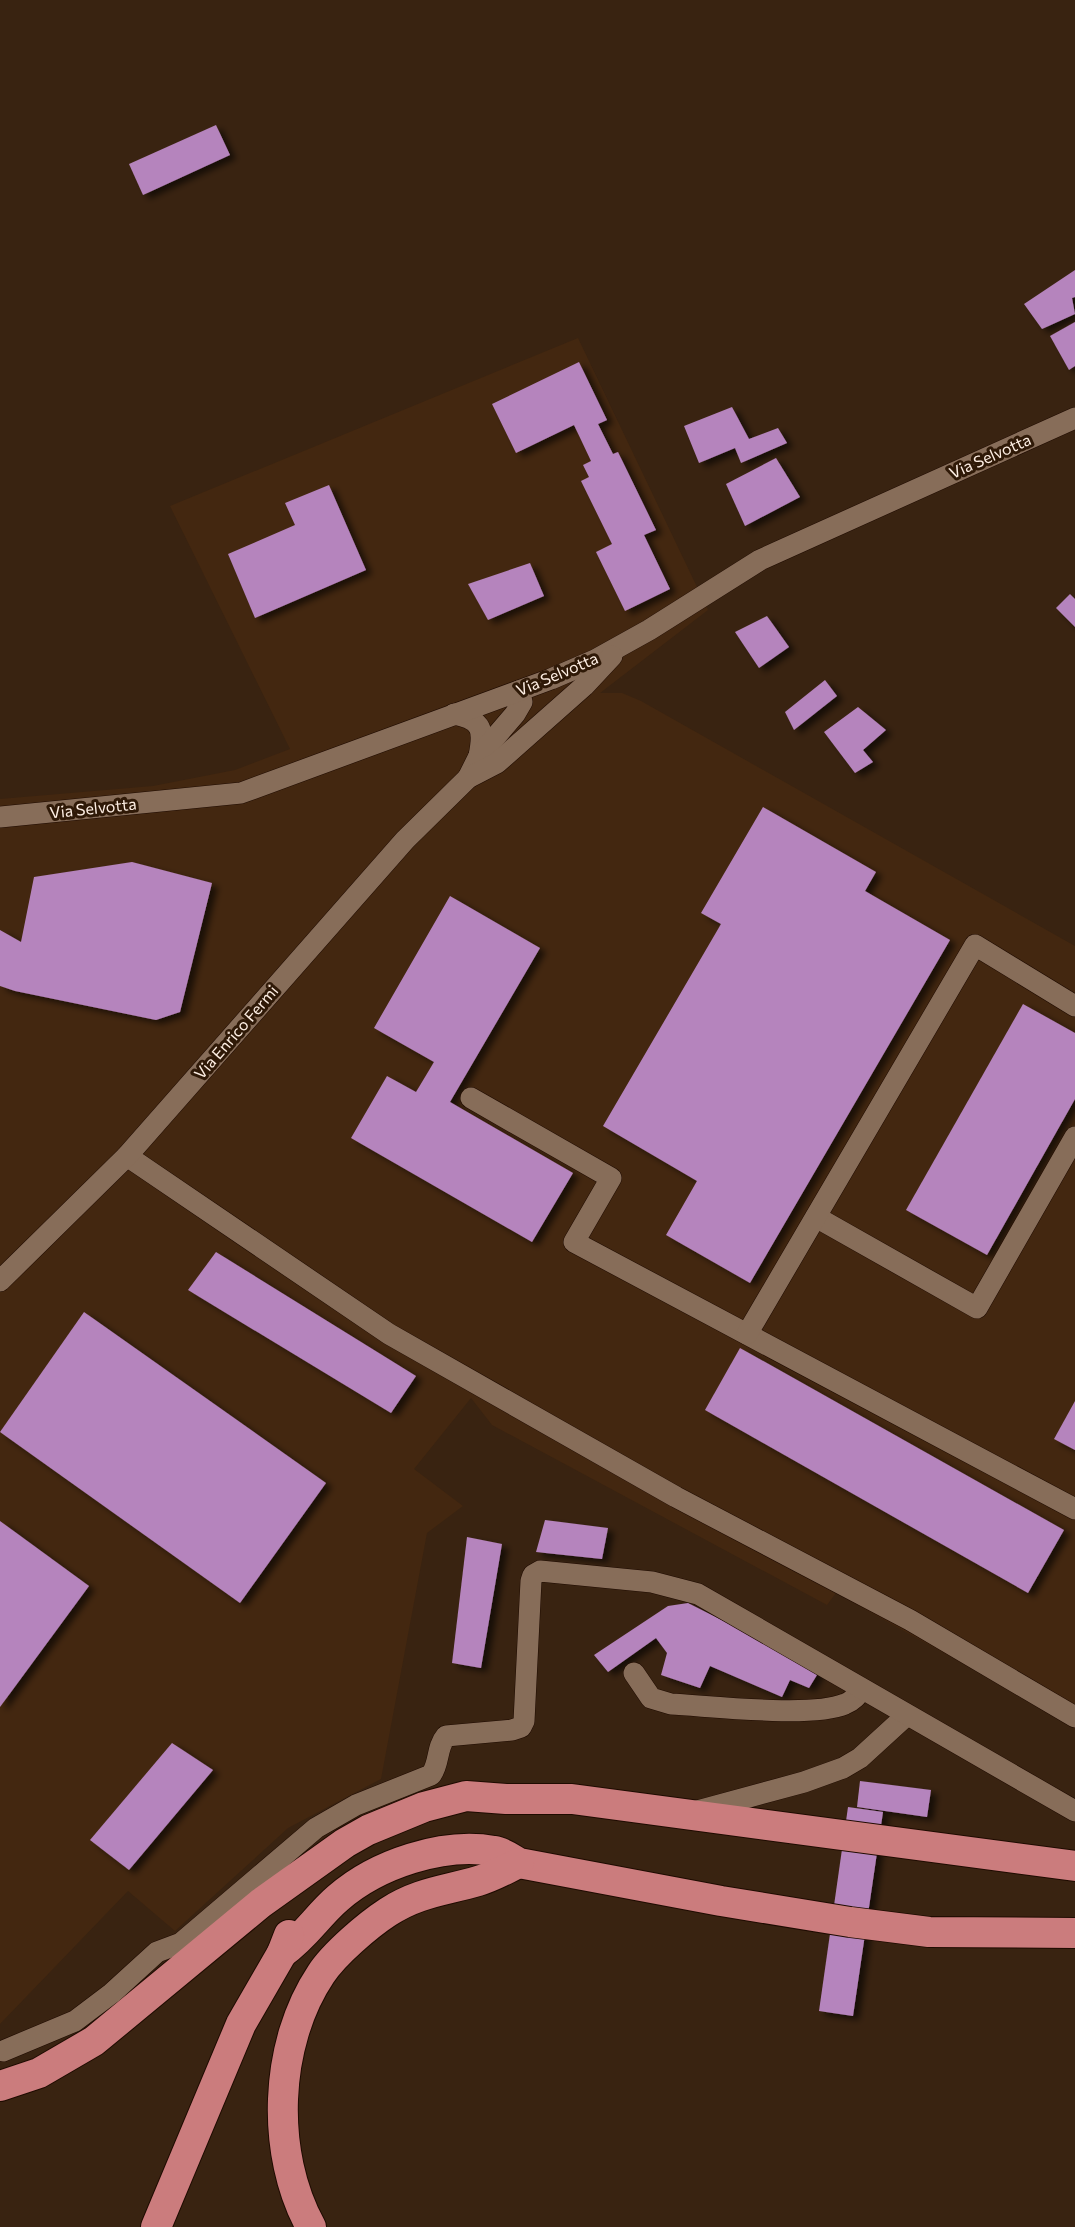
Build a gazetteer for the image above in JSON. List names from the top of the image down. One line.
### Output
{"streets":{"street":["Via Selvotta","Via Enrico Fermi"]},"crossings":[["Via Selvotta","Via Enrico Fermi"]]}
